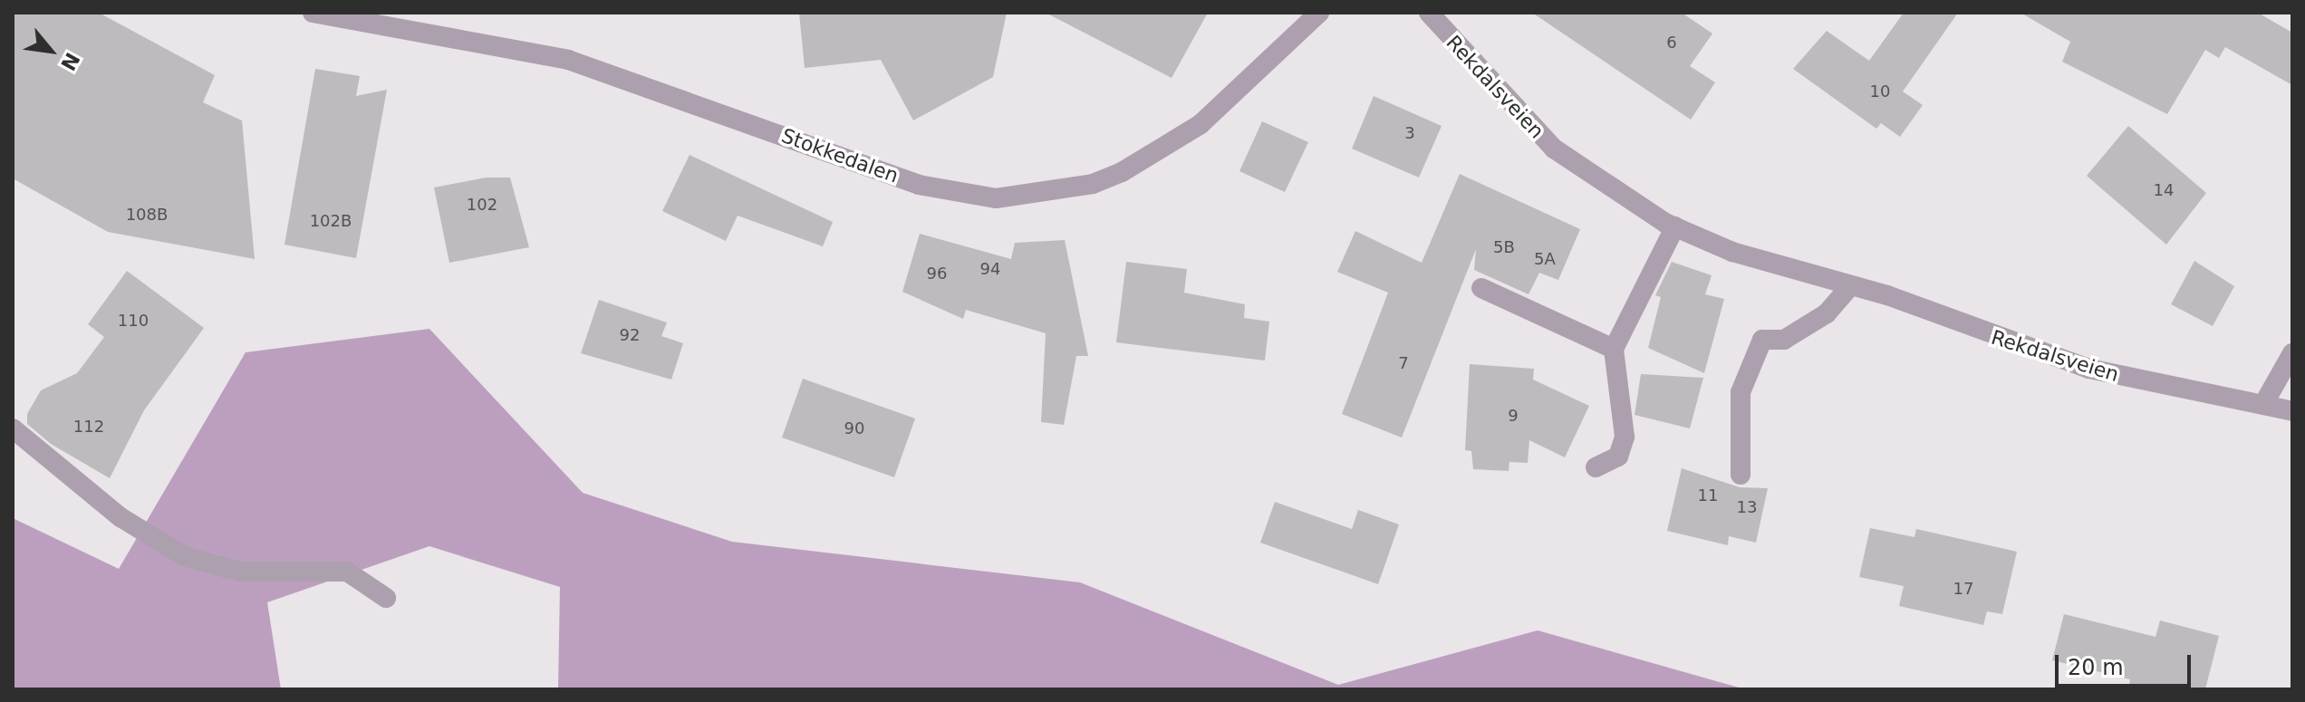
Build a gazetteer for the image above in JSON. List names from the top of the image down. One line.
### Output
{"streets":{"street":["Rekdalsveien","Stokkedalen"]},"house_numbers":["6","10","3","14","102","108B","102B","5B","5A","94","96","110","92","7","9","112","90","11","13","17"],"scale_bar":"20 m","north":"bottom right"}
